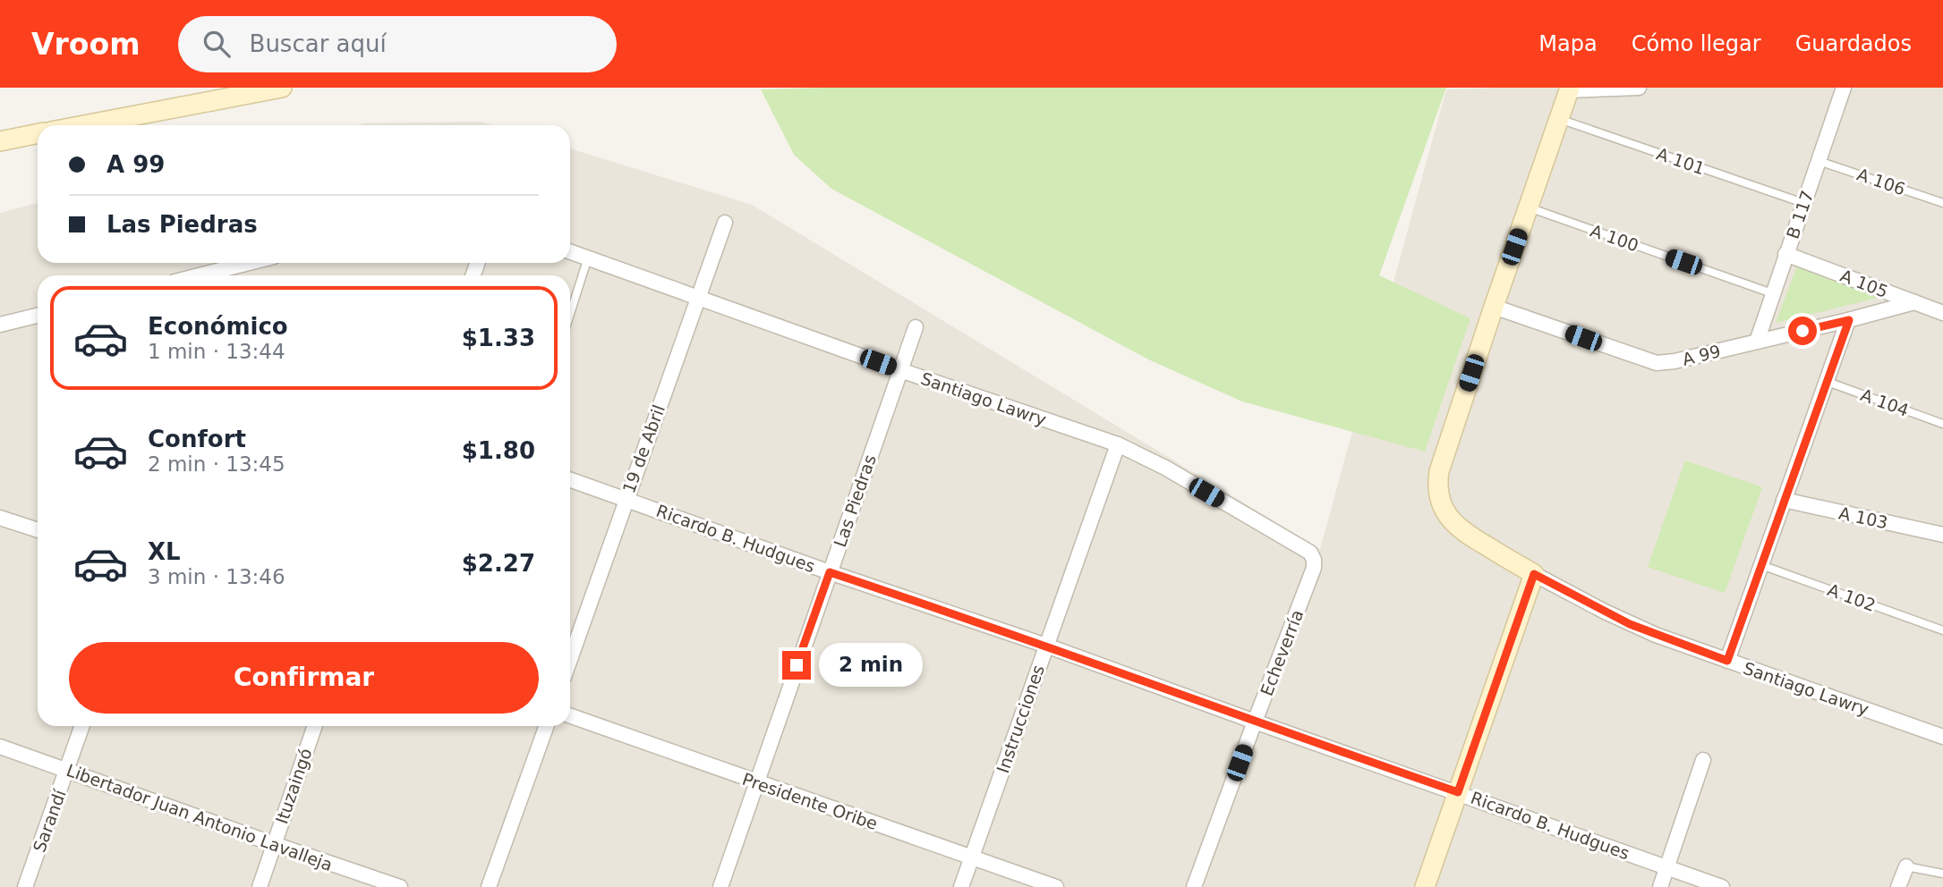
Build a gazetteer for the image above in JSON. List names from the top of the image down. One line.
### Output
{"streets":{"street":["B 117","A 105","A 99","Santiago Lawry","19 de Abril","Las Piedras","A 103","Ricardo B. Hudgues","Echeverría","Instrucciones","Ituzaingó","Presidente Oribe","Libertador Juan Antonio Lavalleja","Sarandí"],"lane":["A 101","A 106","A 100","A 104","A 102"]},"crossings":[["A 101","B 117"],["A 106","B 117"],["B 117","A 100"],["B 117","A 105"],["B 117","A 99"],["A 105","A 99"],["Santiago Lawry","19 de Abril"],["Santiago Lawry","Las Piedras"],["Santiago Lawry","Echeverría"],["Santiago Lawry","Instrucciones"],["19 de Abril","Ricardo B. Hudgues"],["Las Piedras","Ricardo B. Hudgues"],["Las Piedras","Presidente Oribe"],["Ricardo B. Hudgues","Echeverría"],["Ricardo B. Hudgues","Instrucciones"],["Instrucciones","Presidente Oribe"],["Ituzaingó","Libertador Juan Antonio Lavalleja"],["Libertador Juan Antonio Lavalleja","Sarandí"]],"page":{"header":"Vroom","search":"Buscar aquí","nav":["Mapa","Cómo llegar","Guardados"],"banner":["A 99","Las Piedras"],"list":[{"name":"Económico","note":"1 min · 13:44","value":"$1.33"},{"name":"Confort","note":"2 min · 13:45","value":"$1.80"},{"name":"XL","note":"3 min · 13:46","value":"$2.27"}],"buttons":"Confirmar","bubble":"2 min"}}
